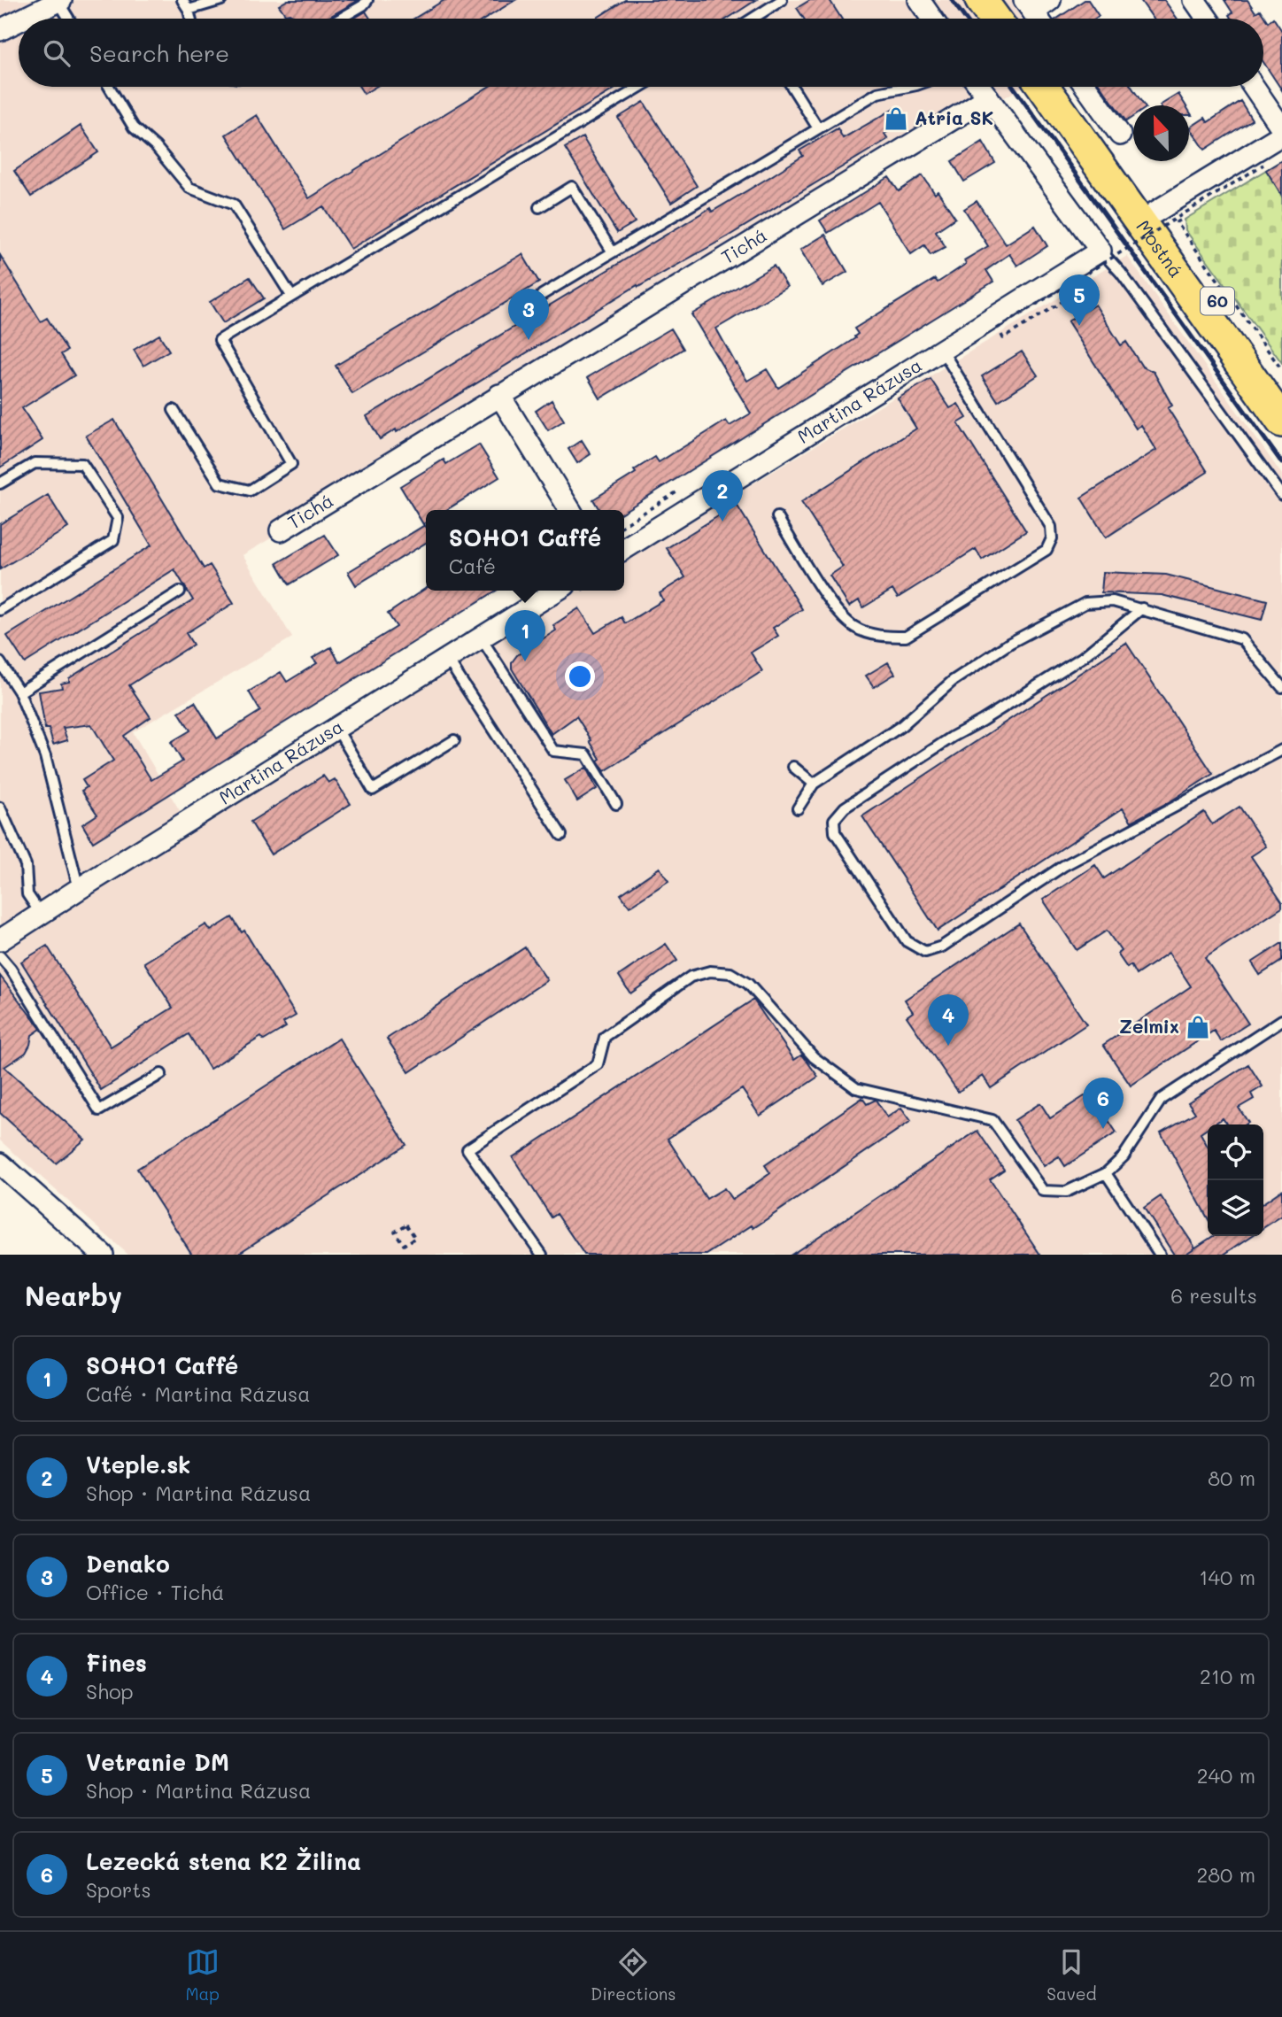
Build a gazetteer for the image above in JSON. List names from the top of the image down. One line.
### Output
{"streets":{"main road":["Mostná","60"],"street":["Tichá","Martina Rázusa"]},"places":{"shop":["Atria SK","Zelmix"]},"north":"top","page":{"search":"Search here","pins":["5","3","2","1","4","6"],"popup":["SOHO1 Caffé","Café"],"heading":["Nearby","6 results"],"list":[{"mark":"1","name":"SOHO1 Caffé","note":"Café · Martina Rázusa","value":"20 m"},{"mark":"2","name":"Vteple.sk","note":"Shop · Martina Rázusa","value":"80 m"},{"mark":"3","name":"Denako","note":"Office · Tichá","value":"140 m"},{"mark":"4","name":"Fines","note":"Shop","value":"210 m"},{"mark":"5","name":"Vetranie DM","note":"Shop · Martina Rázusa","value":"240 m"},{"mark":"6","name":"Lezecká stena K2 Žilina","note":"Sports","value":"280 m"}],"nav":["Map","Directions","Saved"]}}
